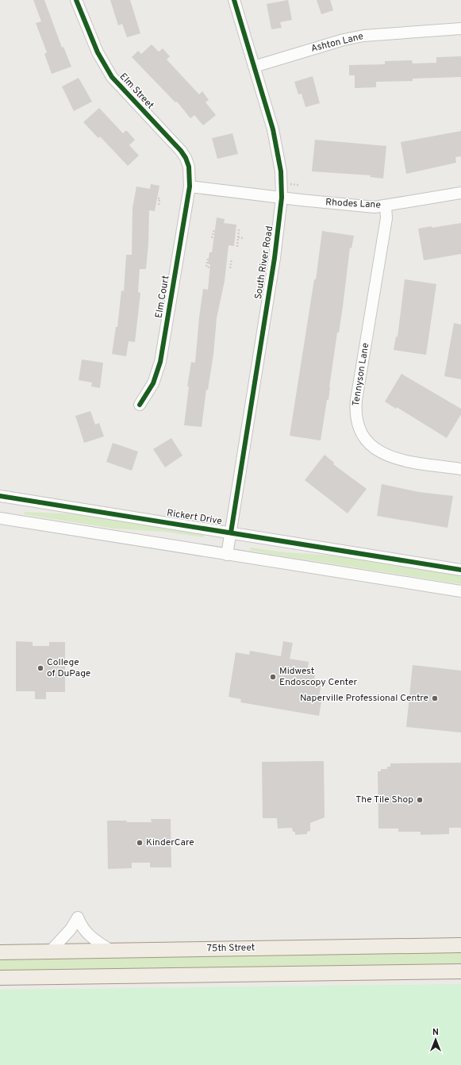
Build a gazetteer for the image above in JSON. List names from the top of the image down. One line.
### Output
{"streets":{"main road":["75th Street"],"street":["Ashton Lane","Elm Street","Rhodes Lane","South River Road","Elm Court","Tennyson Lane","Rickert Drive"]},"crossings":[["Ashton Lane","South River Road"],["Elm Street","Elm Court"],["Rhodes Lane","South River Road"],["Rhodes Lane","Tennyson Lane"],["South River Road","Rickert Drive"]],"places":["College of DuPage","Midwest Endoscopy Center","Naperville Professional Centre","The Tile Shop","KinderCare"],"north":"top"}
